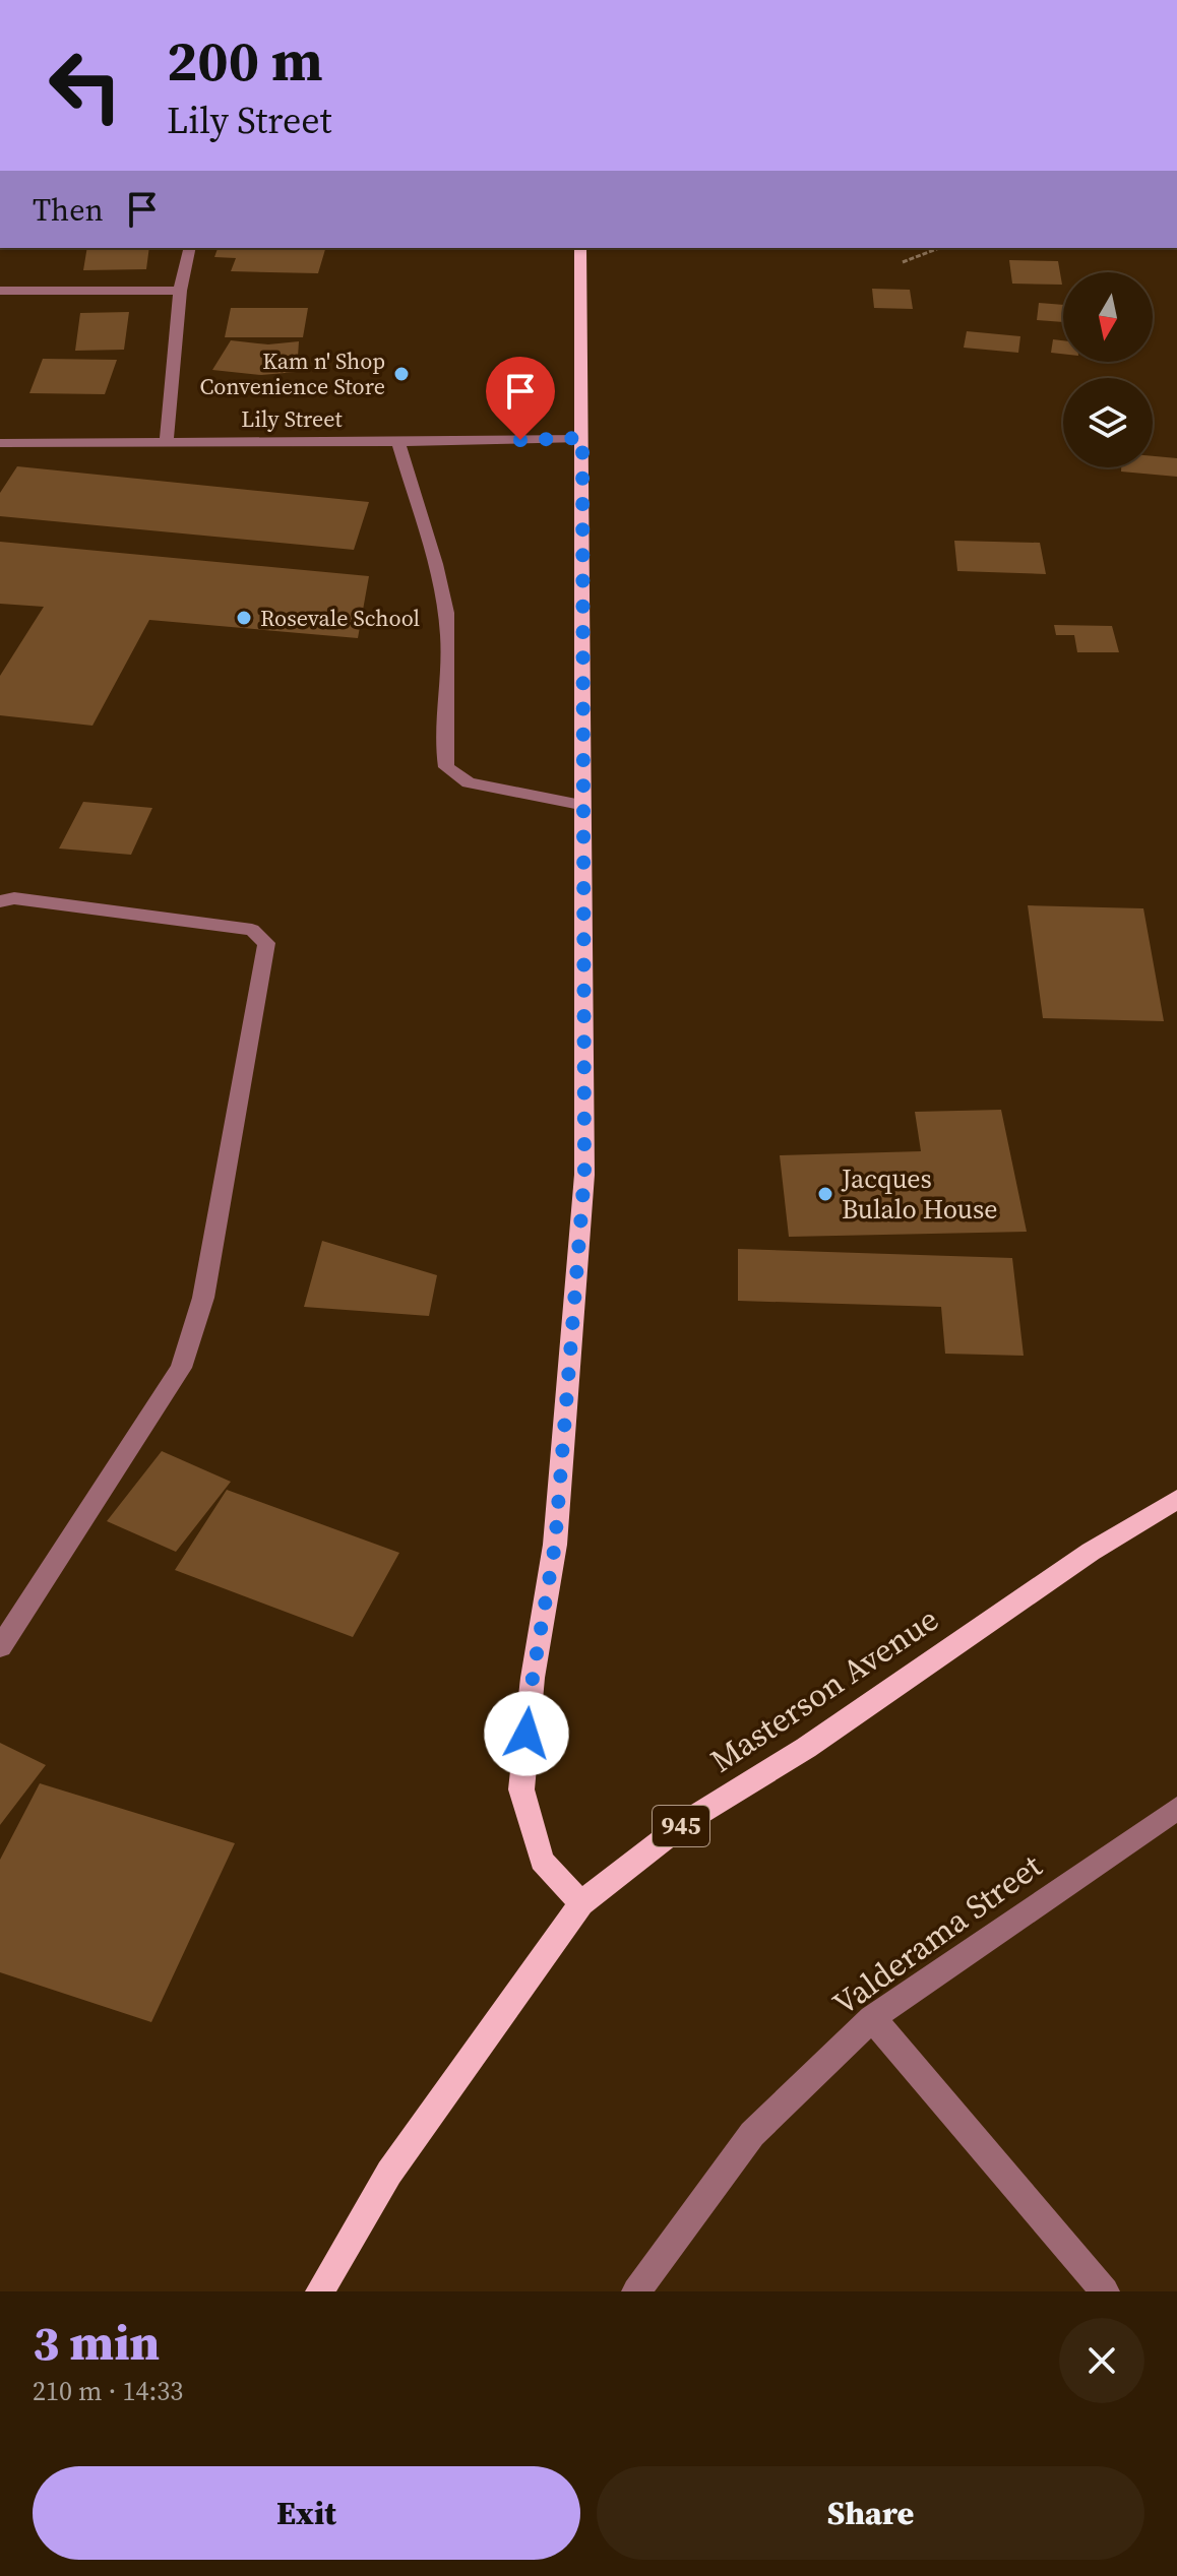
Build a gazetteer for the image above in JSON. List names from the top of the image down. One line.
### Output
{"streets":{"main road":["Masterson Avenue","945"],"street":["Lily Street","Valderama Street"]},"places":["Kam n' Shop Convenience Store","Rosevale School","Jacques Bulalo House"],"north":"bottom","page":{"turn":["200 m","Lily Street"],"then":"Then","heading":["3 min","210 m · 14:33"],"buttons":["Exit","Share"]}}
